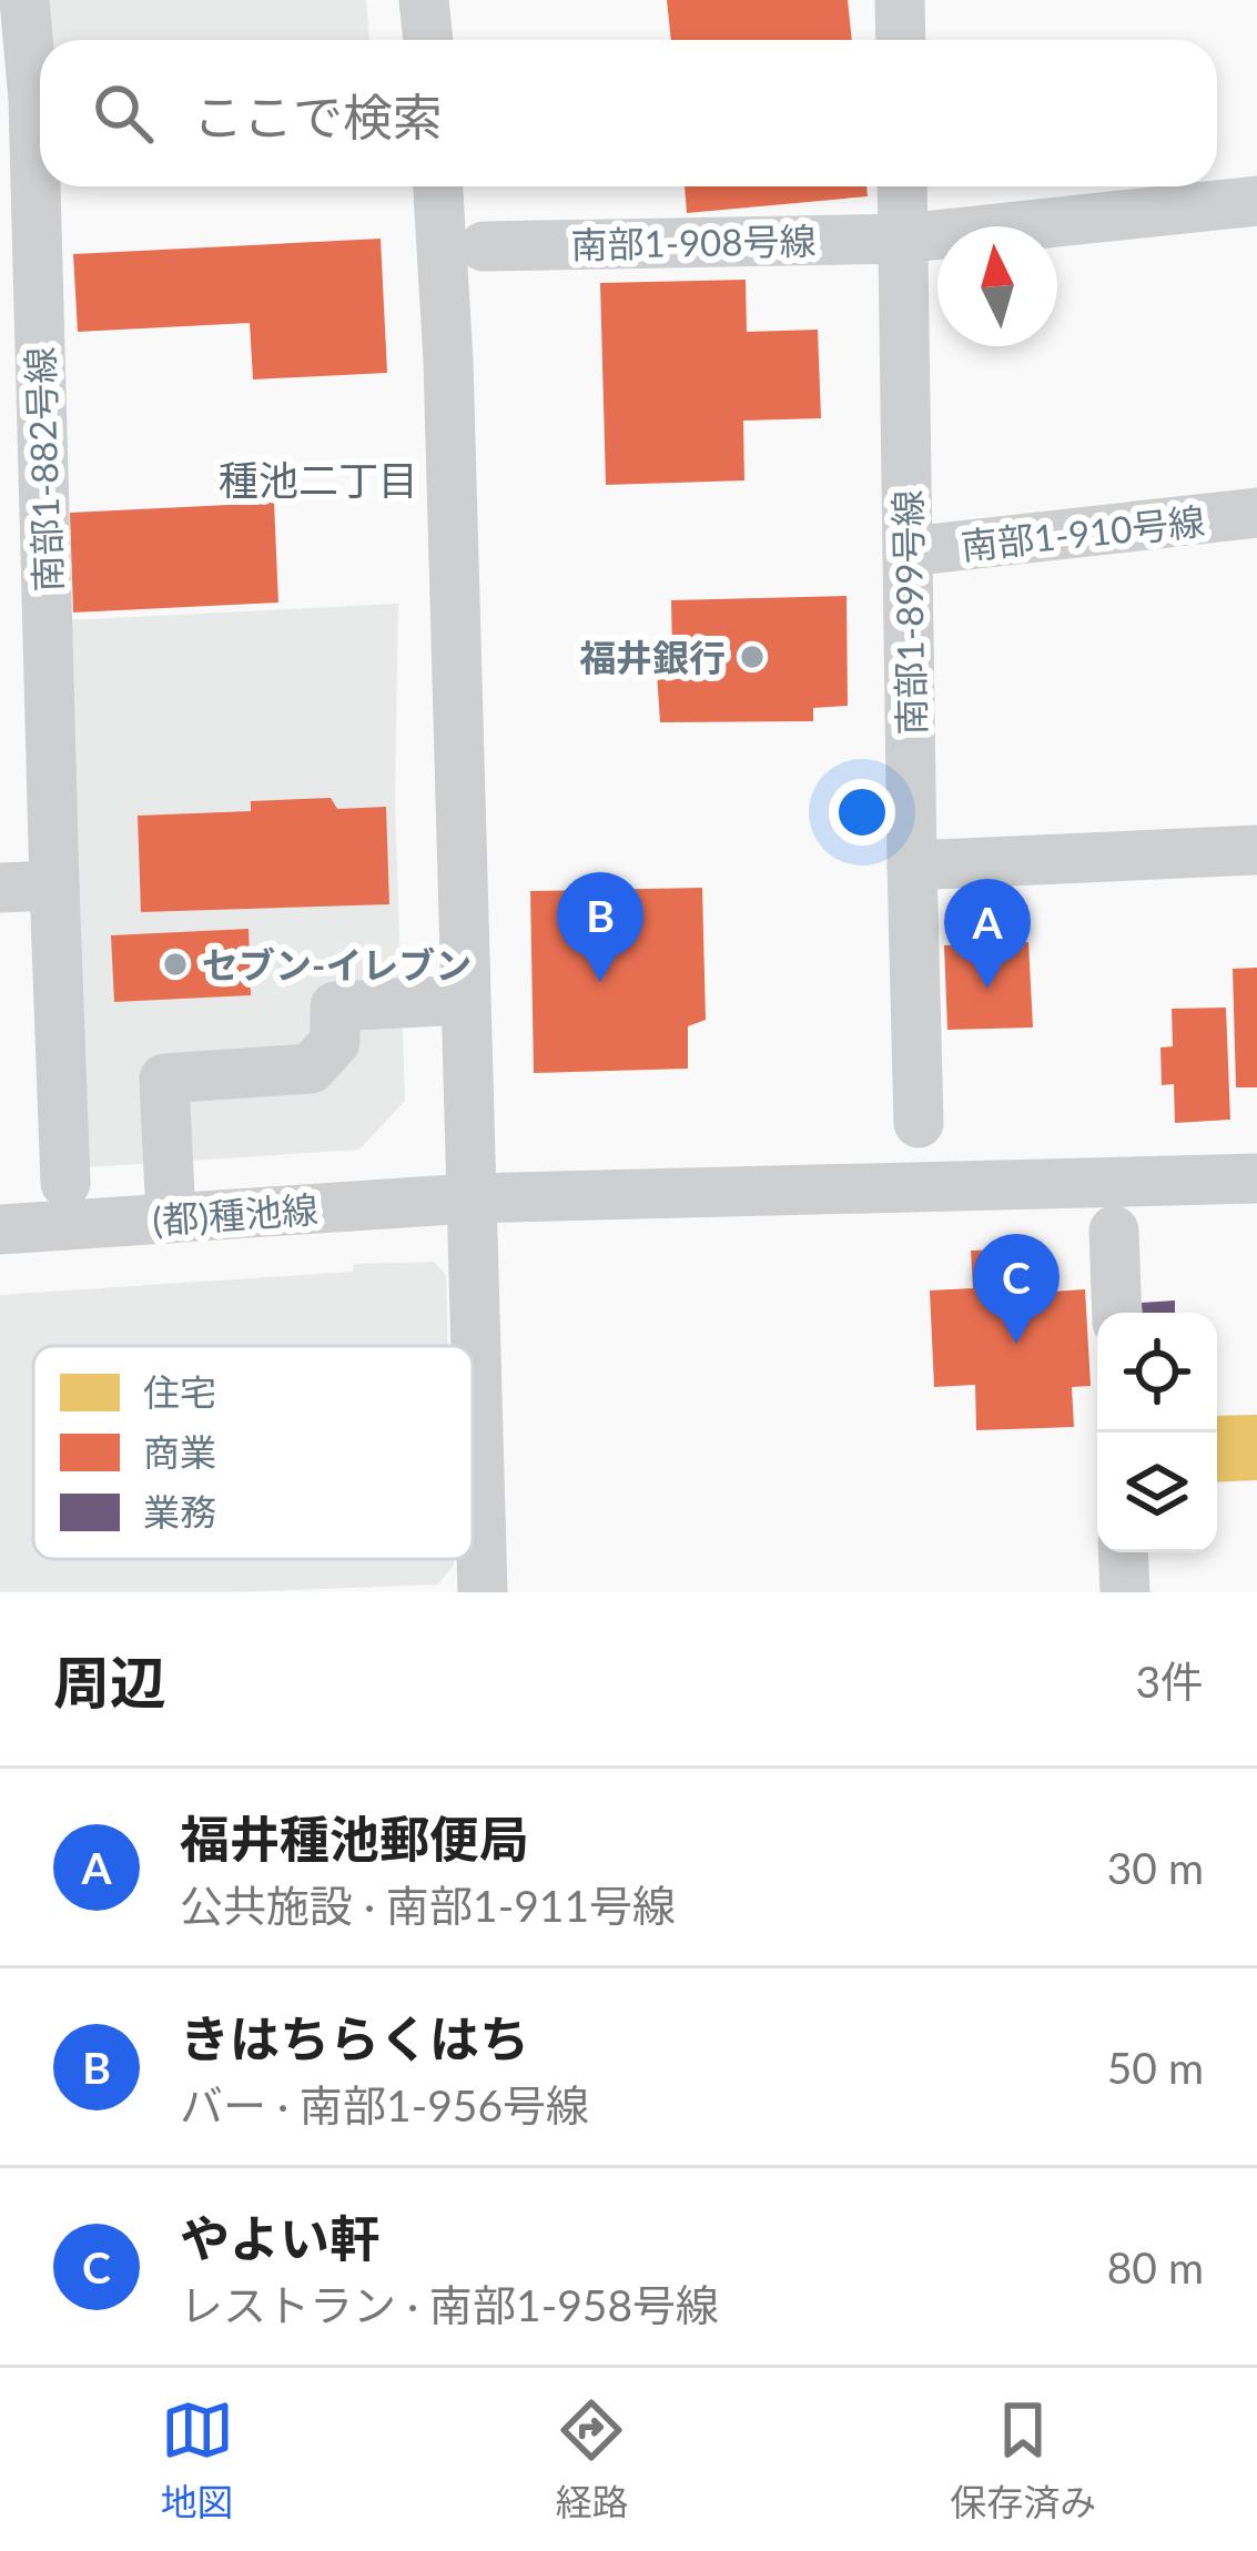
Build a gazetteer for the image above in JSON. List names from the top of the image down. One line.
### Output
{"streets":{"street":["南部1-908号線","南部1-882号線","南部1-910号線","南部1-899号線","(都)種池線"]},"crossings":[["南部1-908号線","南部1-899号線"],["南部1-910号線","南部1-899号線"]],"districts":["種池二丁目"],"places":["福井銀行","セブン-イレブン"],"legend":["住宅","商業","業務"],"north":"top","page":{"search":"ここで検索","pins":["B","A","C"],"heading":["周辺","3件"],"list":[{"mark":"A","name":"福井種池郵便局","note":"公共施設 · 南部1-911号線","value":"30 m"},{"mark":"B","name":"きはちらくはち","note":"バー · 南部1-956号線","value":"50 m"},{"mark":"C","name":"やよい軒","note":"レストラン · 南部1-958号線","value":"80 m"}],"nav":["地図","経路","保存済み"]}}
